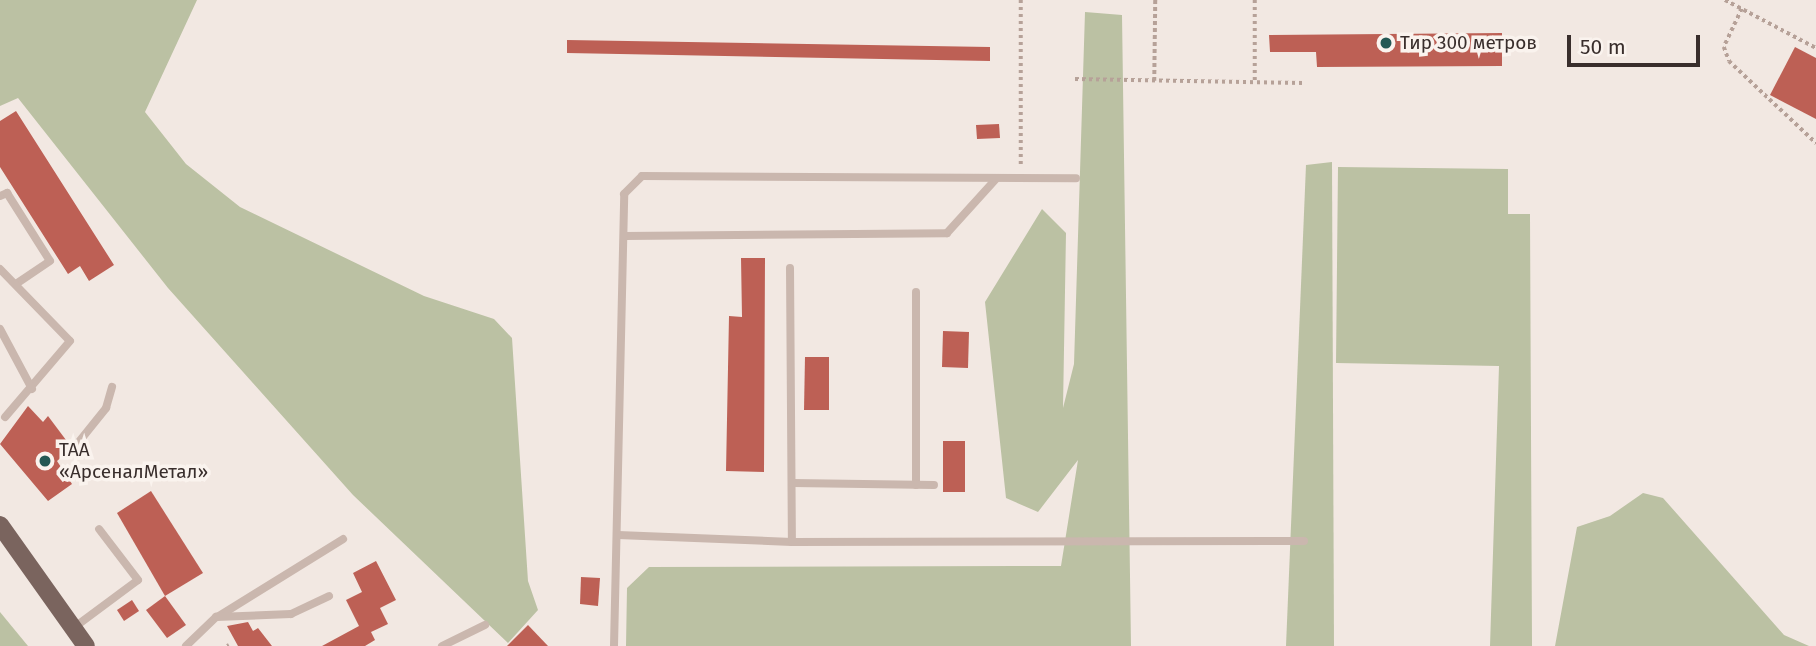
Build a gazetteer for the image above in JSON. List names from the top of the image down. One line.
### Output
{"places":["Тир 300 метров","ТАА «АрсеналМетал»"],"scale_bar":"50 m"}
